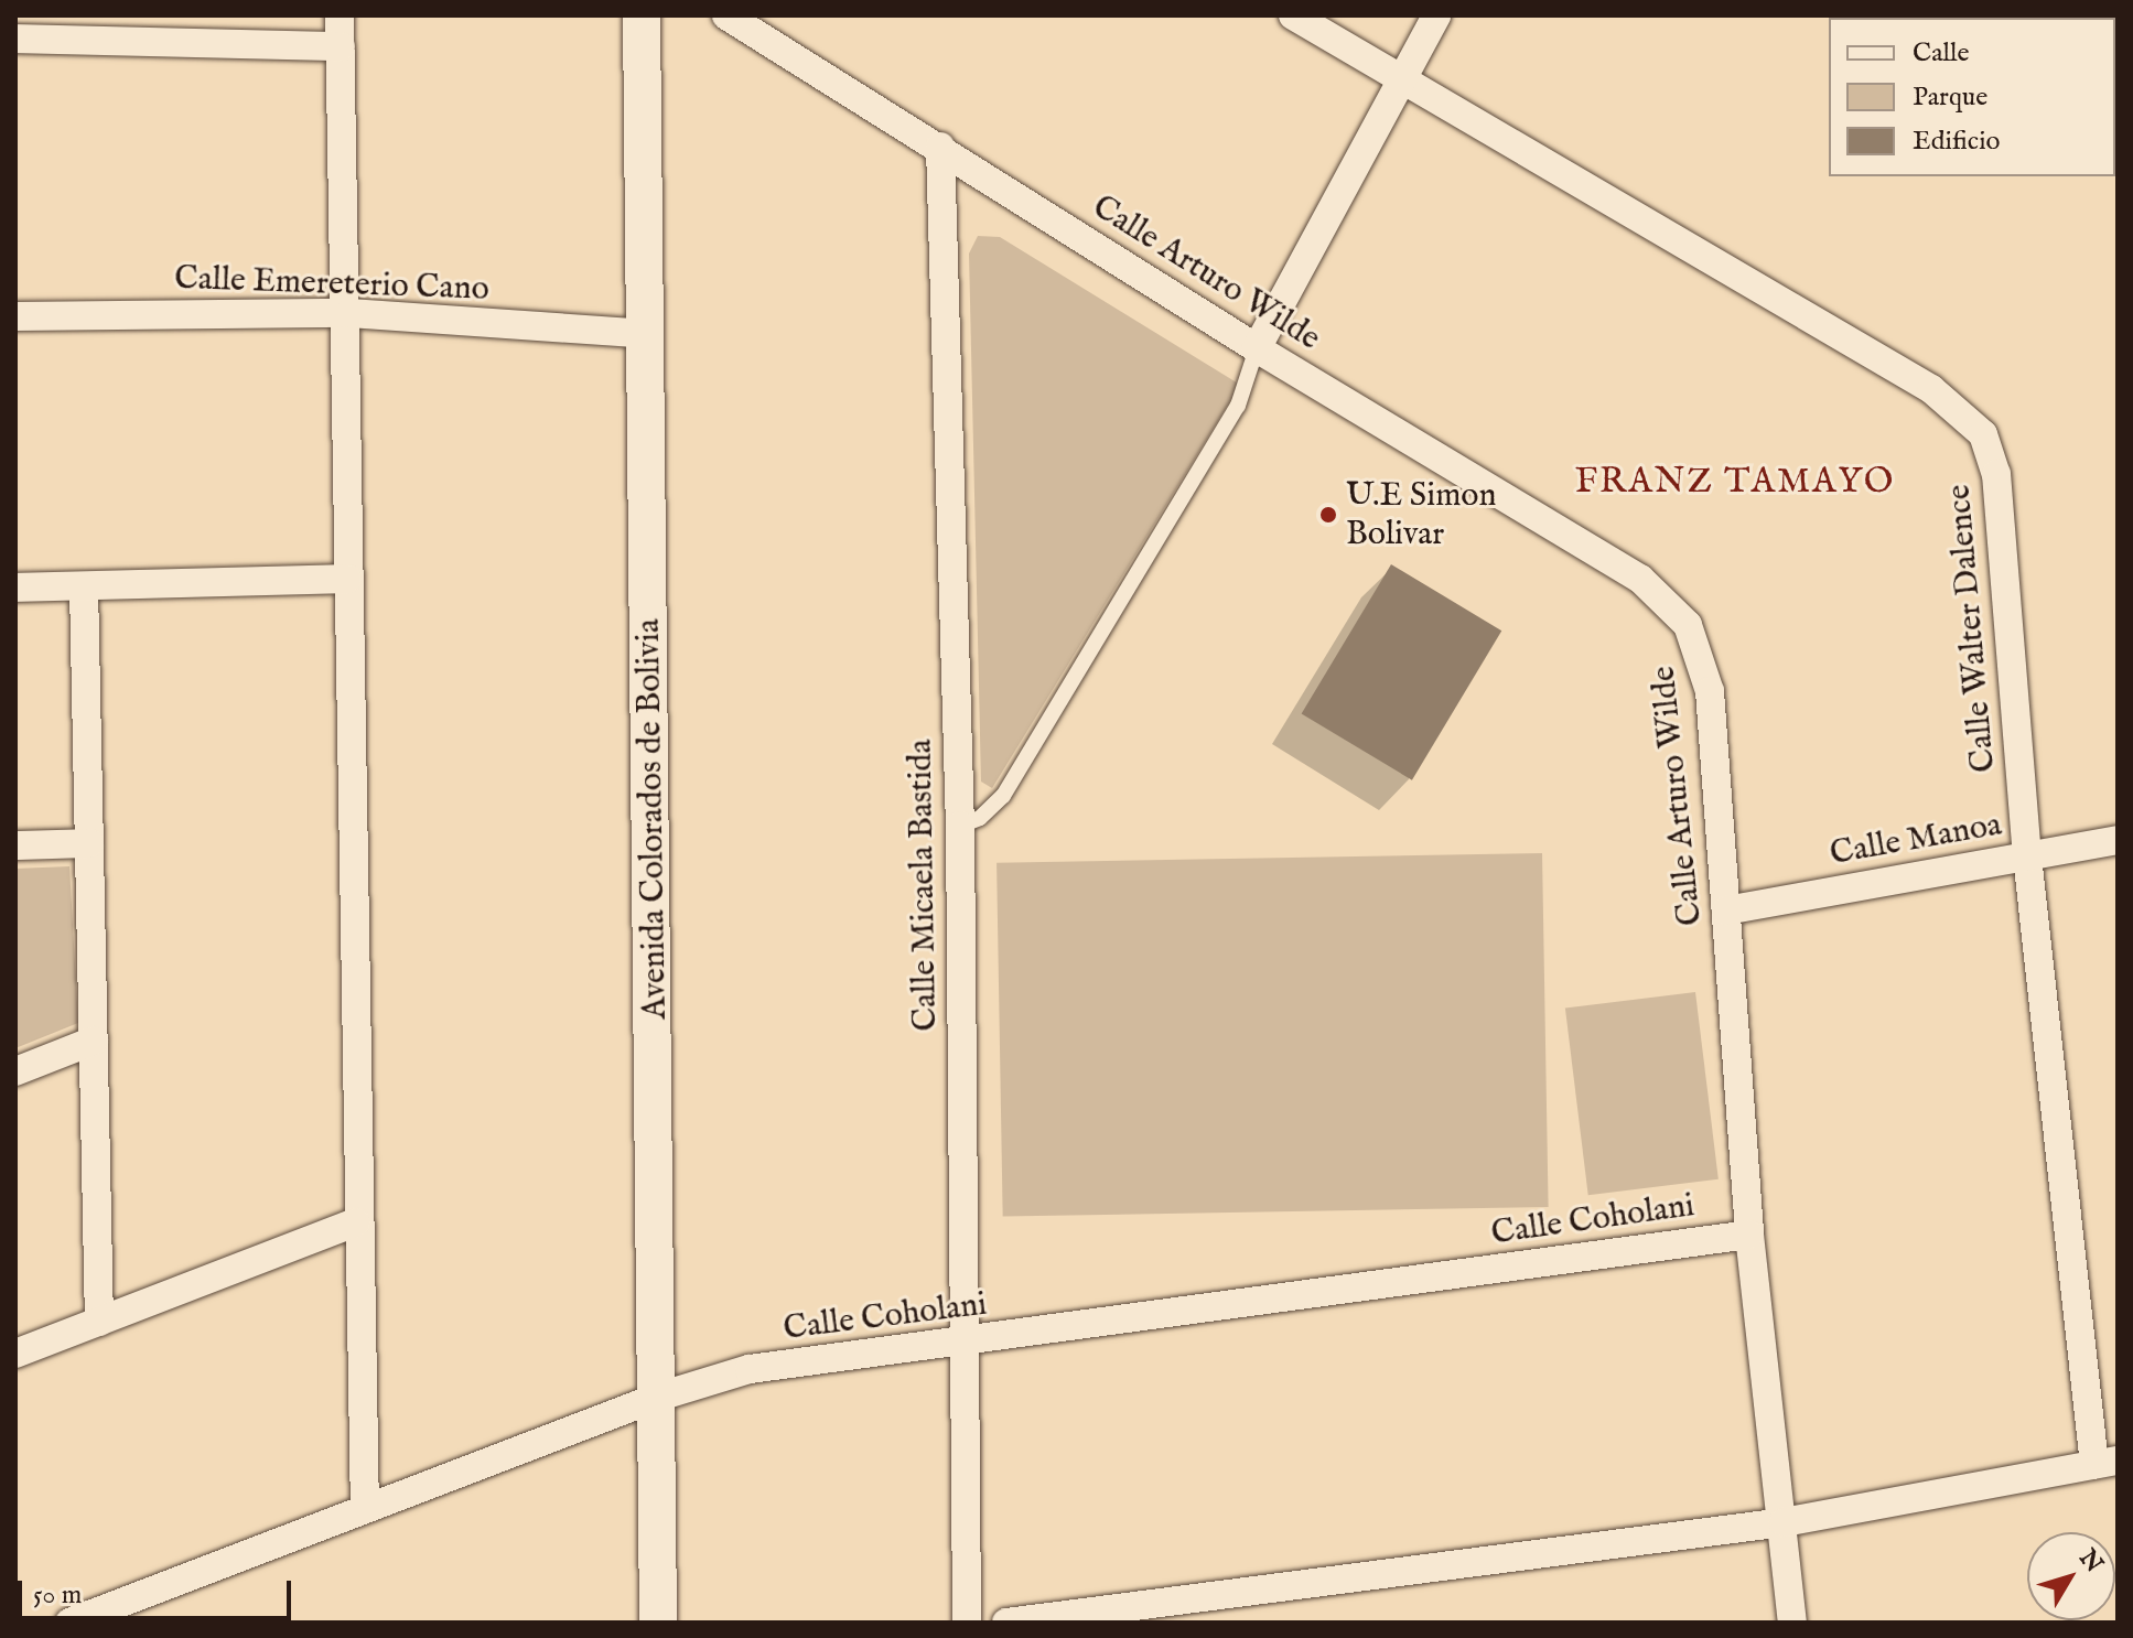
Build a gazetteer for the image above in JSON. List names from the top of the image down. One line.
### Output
{"streets":{"street":["Calle Arturo Wilde","Calle Emereterio Cano","Calle Walter Dalence","Avenida Colorados de Bolivia","Calle Manoa","Calle Micaela Bastida","Calle Coholani"]},"crossings":[["Calle Arturo Wilde","Calle Manoa"],["Calle Arturo Wilde","Calle Micaela Bastida"],["Calle Arturo Wilde","Calle Coholani"],["Calle Emereterio Cano","Avenida Colorados de Bolivia"],["Calle Walter Dalence","Calle Manoa"],["Avenida Colorados de Bolivia","Calle Coholani"],["Calle Micaela Bastida","Calle Coholani"]],"districts":["FRANZ TAMAYO"],"places":["U.E Simon Bolivar"],"legend":["Calle","Parque","Edificio"],"scale_bar":"50 m","north":"top right"}
